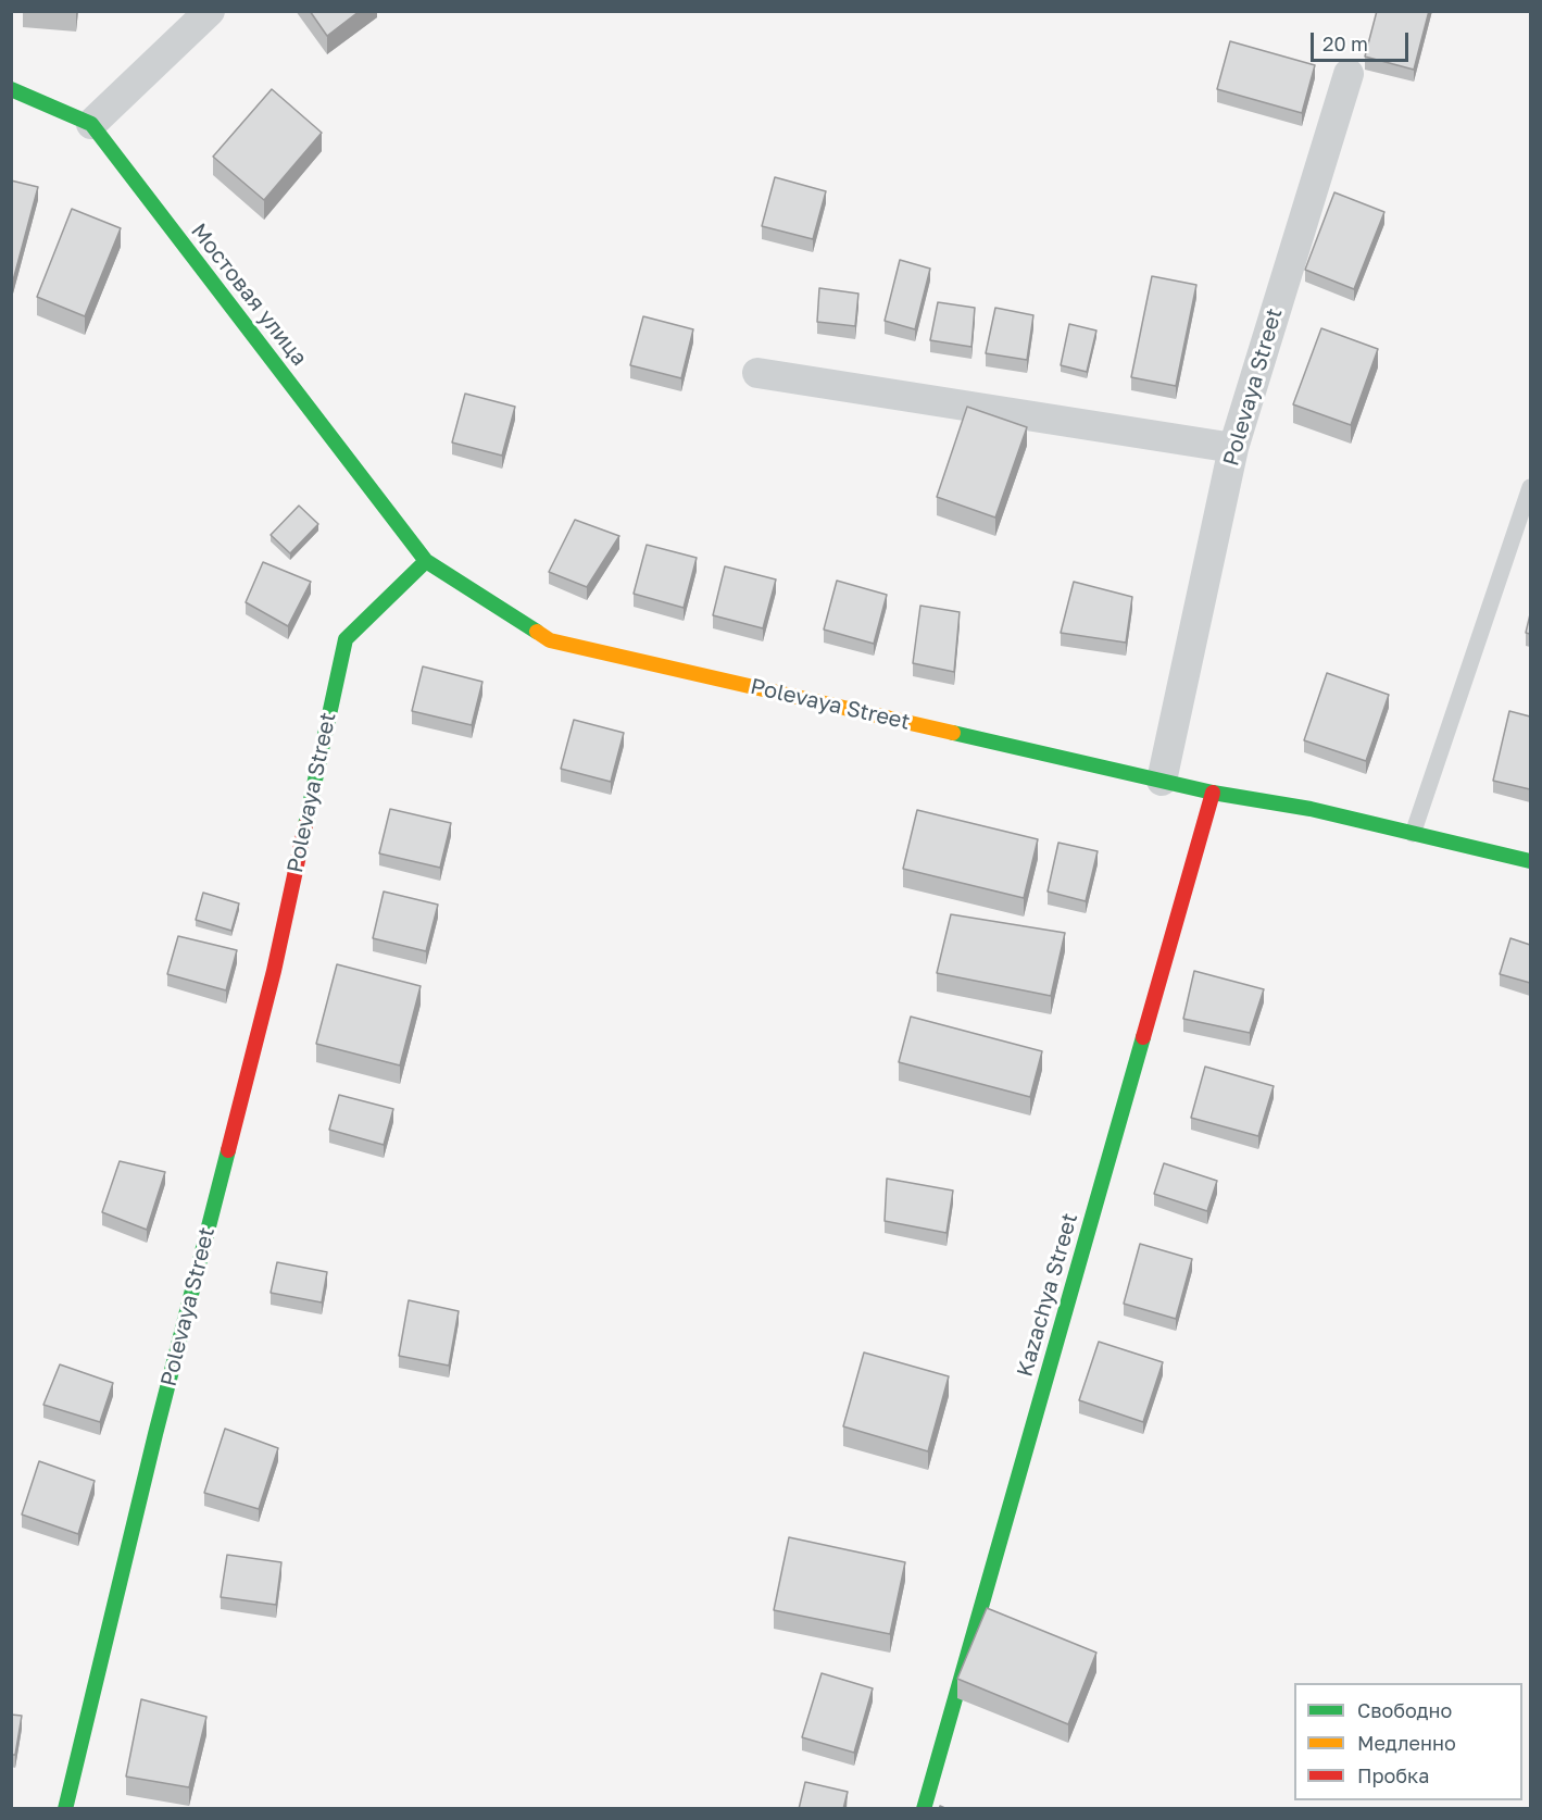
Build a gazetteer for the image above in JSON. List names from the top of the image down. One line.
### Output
{"streets":{"street":["Мостовая улица","Polevaya Street","Kazachya Street"]},"crossings":[["Мостовая улица","Polevaya Street"],["Polevaya Street","Kazachya Street"]],"legend":["Свободно","Медленно","Пробка"],"scale_bar":"20 m"}
